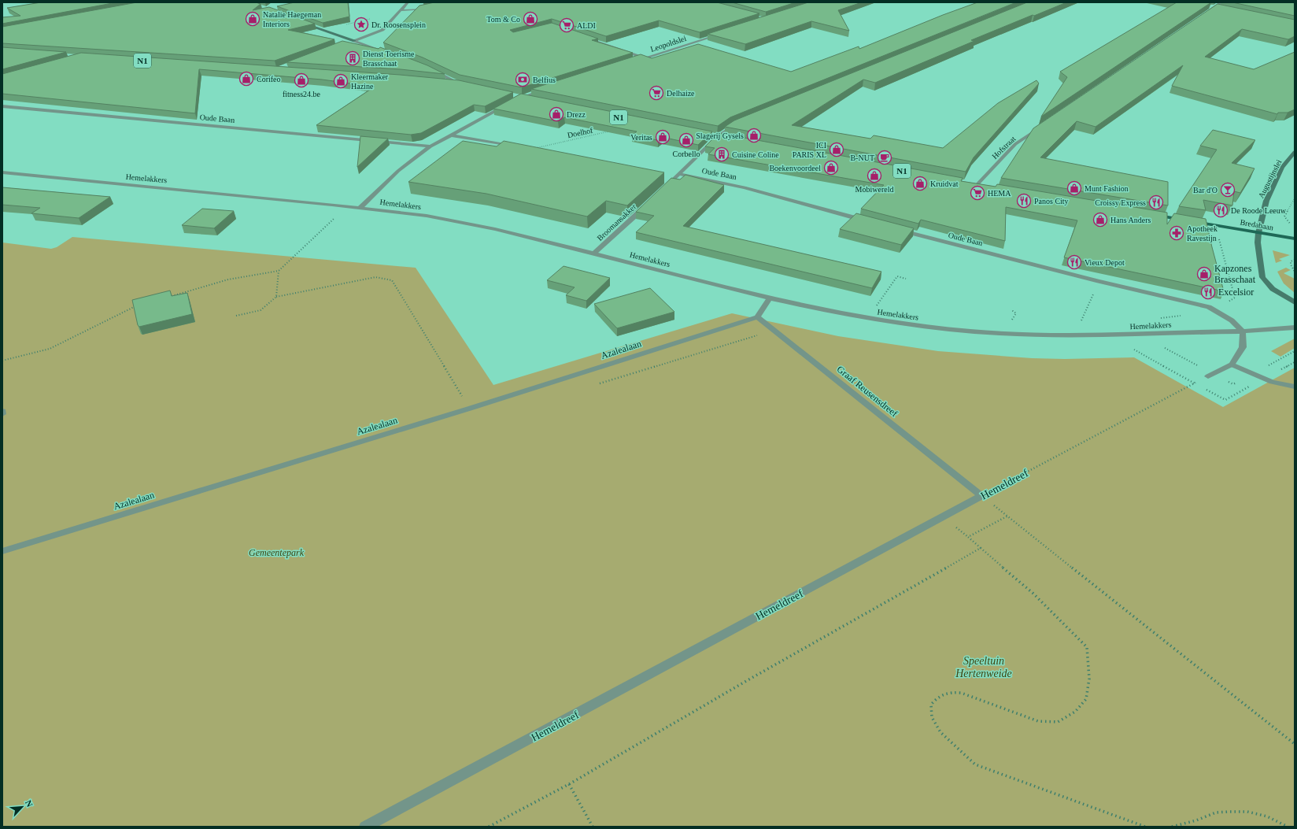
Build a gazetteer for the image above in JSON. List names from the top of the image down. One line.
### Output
{"streets":{"main road":["Bredabaan"],"street":["Leopoldslei","Oude Baan","Hofstraat","Hemelakkers","Augustijnslei","Broomansakker","Azalealaan","Graaf Reusensdreef","Hemeldreef"],"path":["Doelhof"]},"crossings":[["Oude Baan","Hemelakkers"],["Hemelakkers","Broomansakker"],["Augustijnslei","Bredabaan"],["Azalealaan","Graaf Reusensdreef"],["Graaf Reusensdreef","Hemeldreef"]],"parks":["Gemeentepark","Speeltuin Hertenweide"],"places":{"shop":["Natalie Haegeman Interiors","Tom & Co","Corifeo","fitness24.be","Kleermaker Hazine","Drezz","Slagerij Gysels","Veritas","Corbello","ICI PARIS XL","Boekenvoordeel","Mobiwereld","Kruidvat","Munt Fashion","Hans Anders","Kapzones Brasschaat"],"place":["Dr. Roosensplein"],"supermarket":["ALDI","Delhaize","HEMA"],"building":["Dienst Toerisme Brasschaat","Cuisine Coline"],"bank":["Belfius"],"cafe":["B-NUT"],"bar":["Bar d'O"],"restaurant":["Panos City","Croissy Express","De Roode Leeuw","Vieux Depot","Excelsior"],"pharmacy":["Apotheek Ravestijn"]},"north":"top right"}
